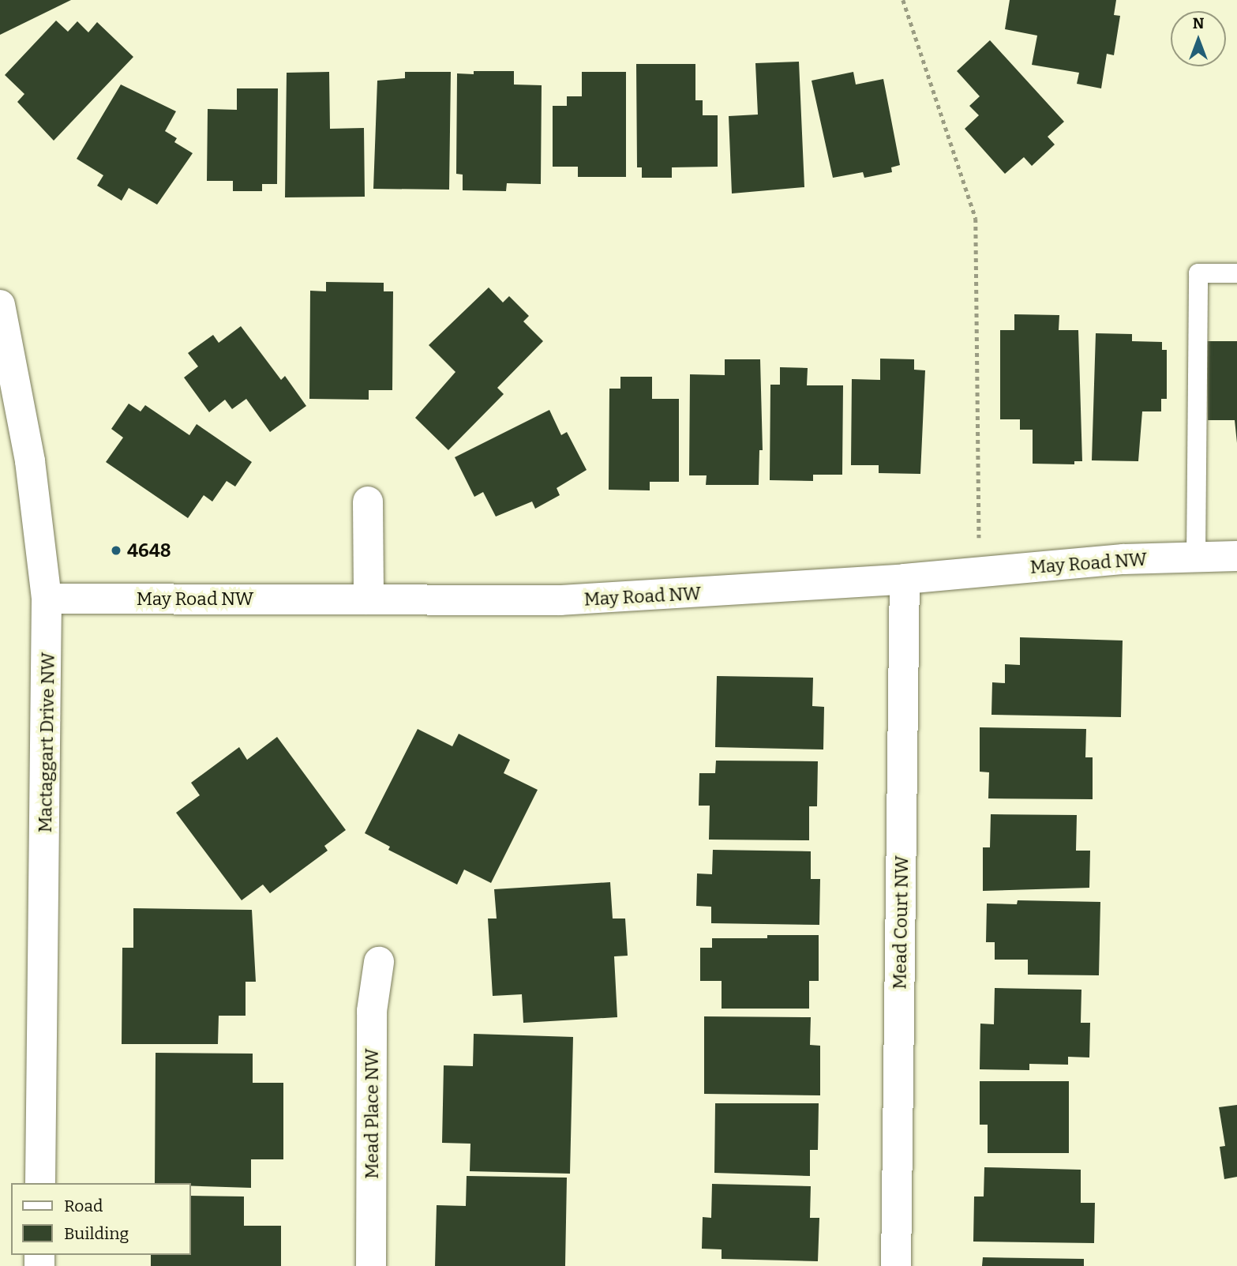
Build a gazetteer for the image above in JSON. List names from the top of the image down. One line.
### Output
{"streets":{"street":["May Road NW","Mactaggart Drive NW","Mead Court NW","Mead Place NW"]},"crossings":[["May Road NW","Mactaggart Drive NW"],["May Road NW","Mead Court NW"]],"places":["4648"],"legend":["Road","Building"],"north":"top"}
